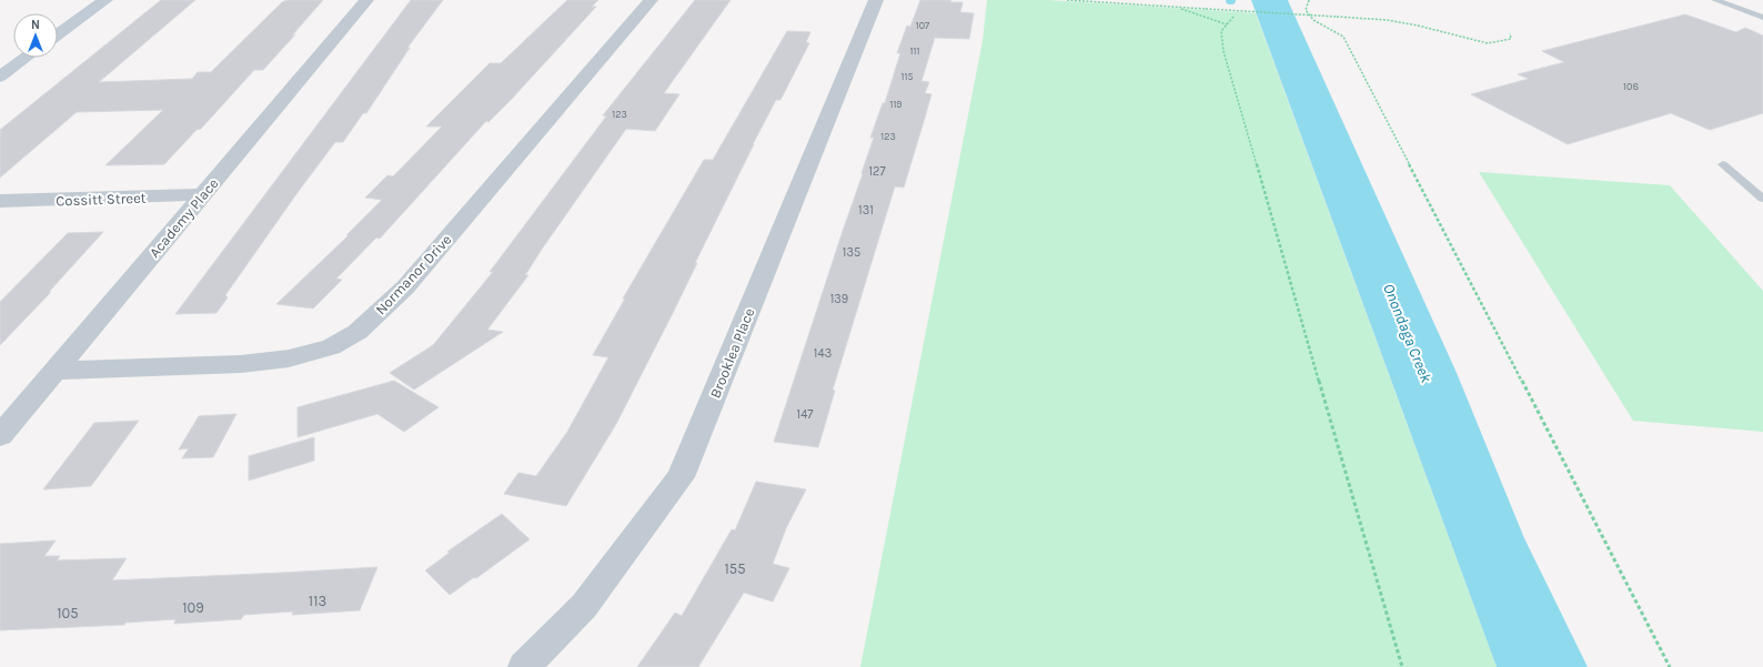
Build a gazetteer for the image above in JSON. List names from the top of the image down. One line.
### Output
{"streets":{"street":["Cossitt Street","Academy Place","Normanor Drive","Brooklea Place"]},"crossings":[["Cossitt Street","Academy Place"],["Academy Place","Normanor Drive"]],"water":["Onondaga Creek"],"house_numbers":["107","111","115","108","119","123","123","127","131","135","139","143","147","155","113","109","105"],"north":"top"}
